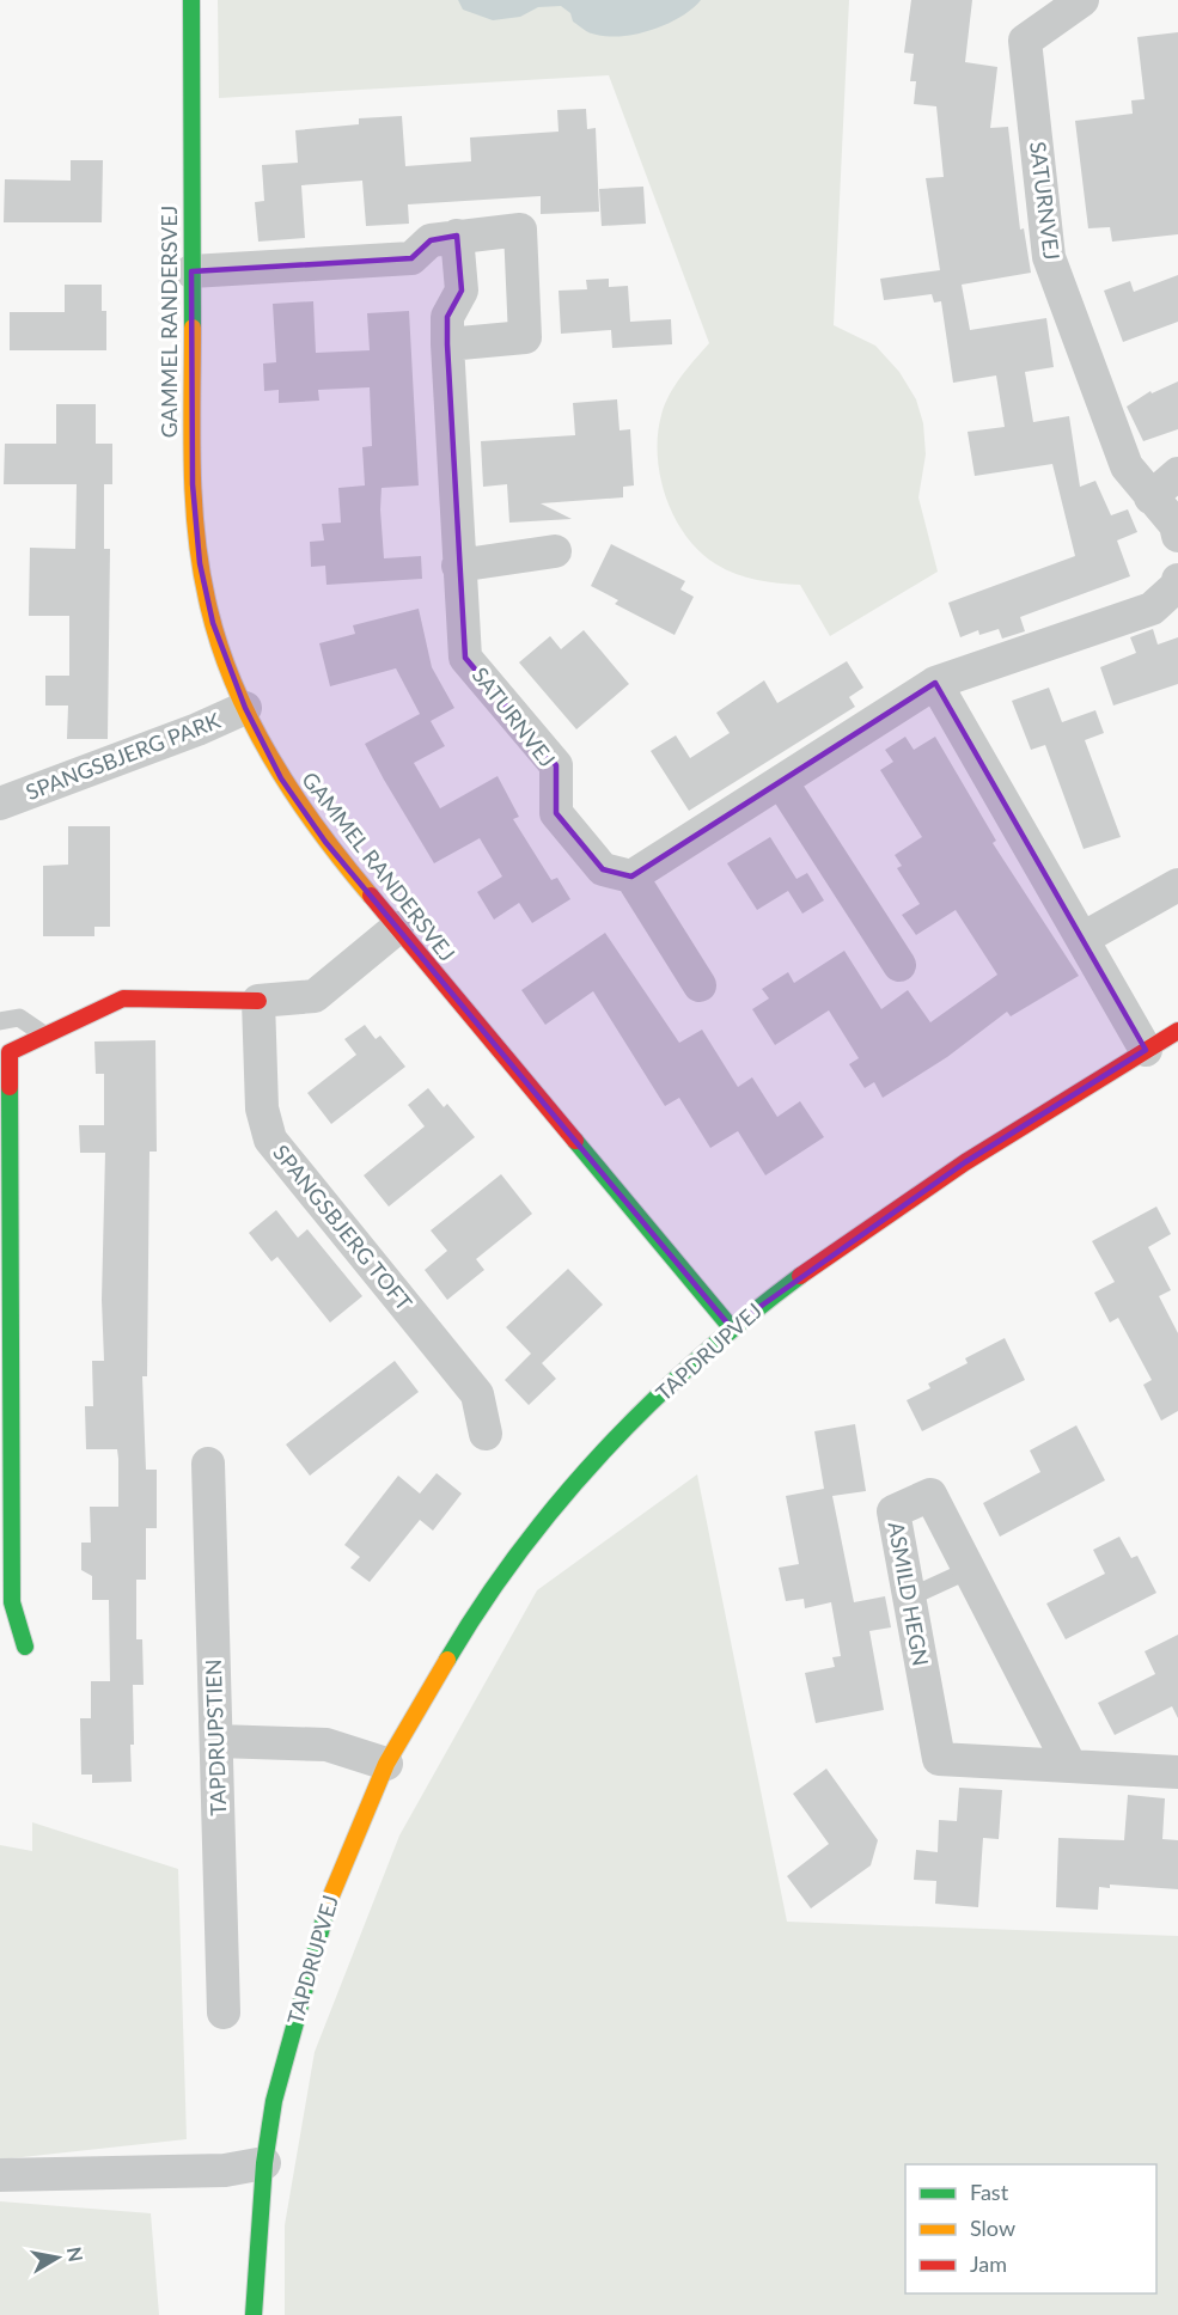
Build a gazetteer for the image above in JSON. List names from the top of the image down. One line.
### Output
{"streets":{"street":["SATURNVEJ","GAMMEL RANDERSVEJ","SPANGSBJERG PARK","SPANGSBJERG TOFT","TAPDRUPVEJ","ASMILD HEGN","TAPDRUPSTIEN"]},"crossings":[["GAMMEL RANDERSVEJ","SPANGSBJERG PARK"],["GAMMEL RANDERSVEJ","TAPDRUPVEJ"]],"legend":["Fast","Slow","Jam"],"north":"right"}
